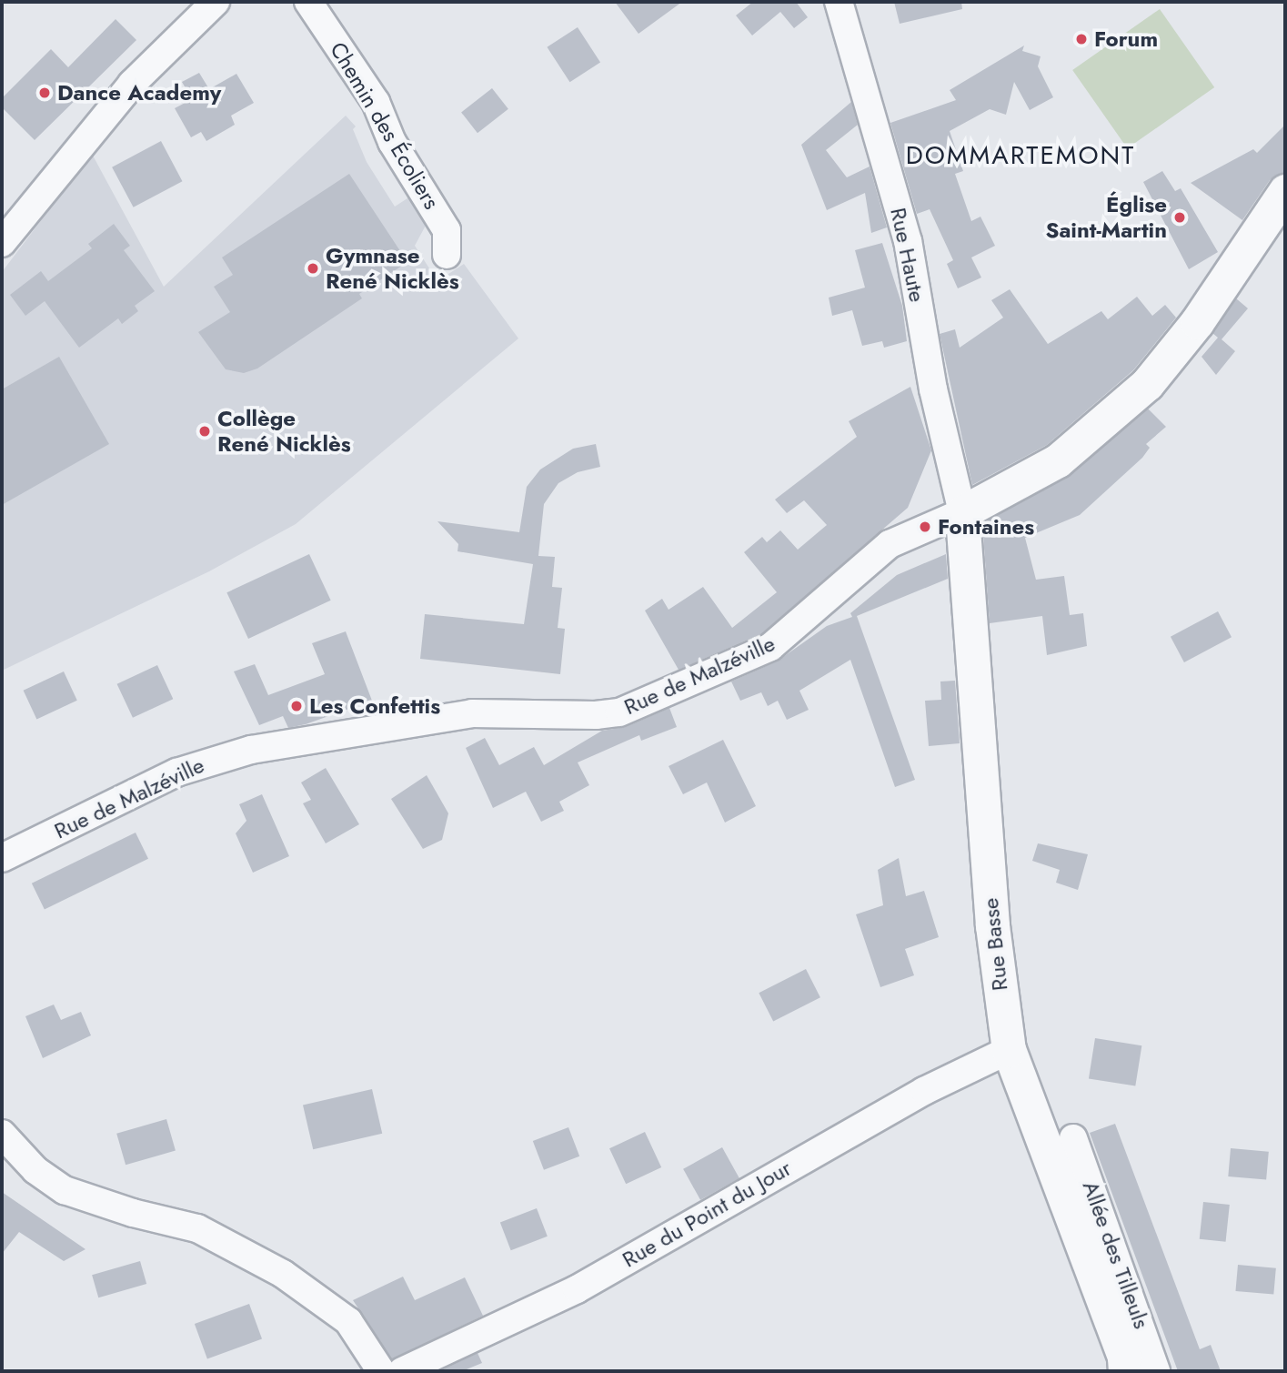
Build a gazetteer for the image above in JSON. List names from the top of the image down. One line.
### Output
{"streets":{"street":["Chemin des Écoliers","Rue Haute","Rue de Malzéville","Rue Basse","Rue du Point du Jour","Allée des Tilleuls"]},"crossings":[["Rue Haute","Rue de Malzéville"],["Rue Haute","Rue Basse"],["Rue de Malzéville","Rue Basse"],["Rue Basse","Rue du Point du Jour"]],"districts":["DOMMARTEMONT"],"places":["Forum","Dance Academy","Église Saint-Martin","Gymnase René Nicklès","Collège René Nicklès","Fontaines","Les Confettis"]}
